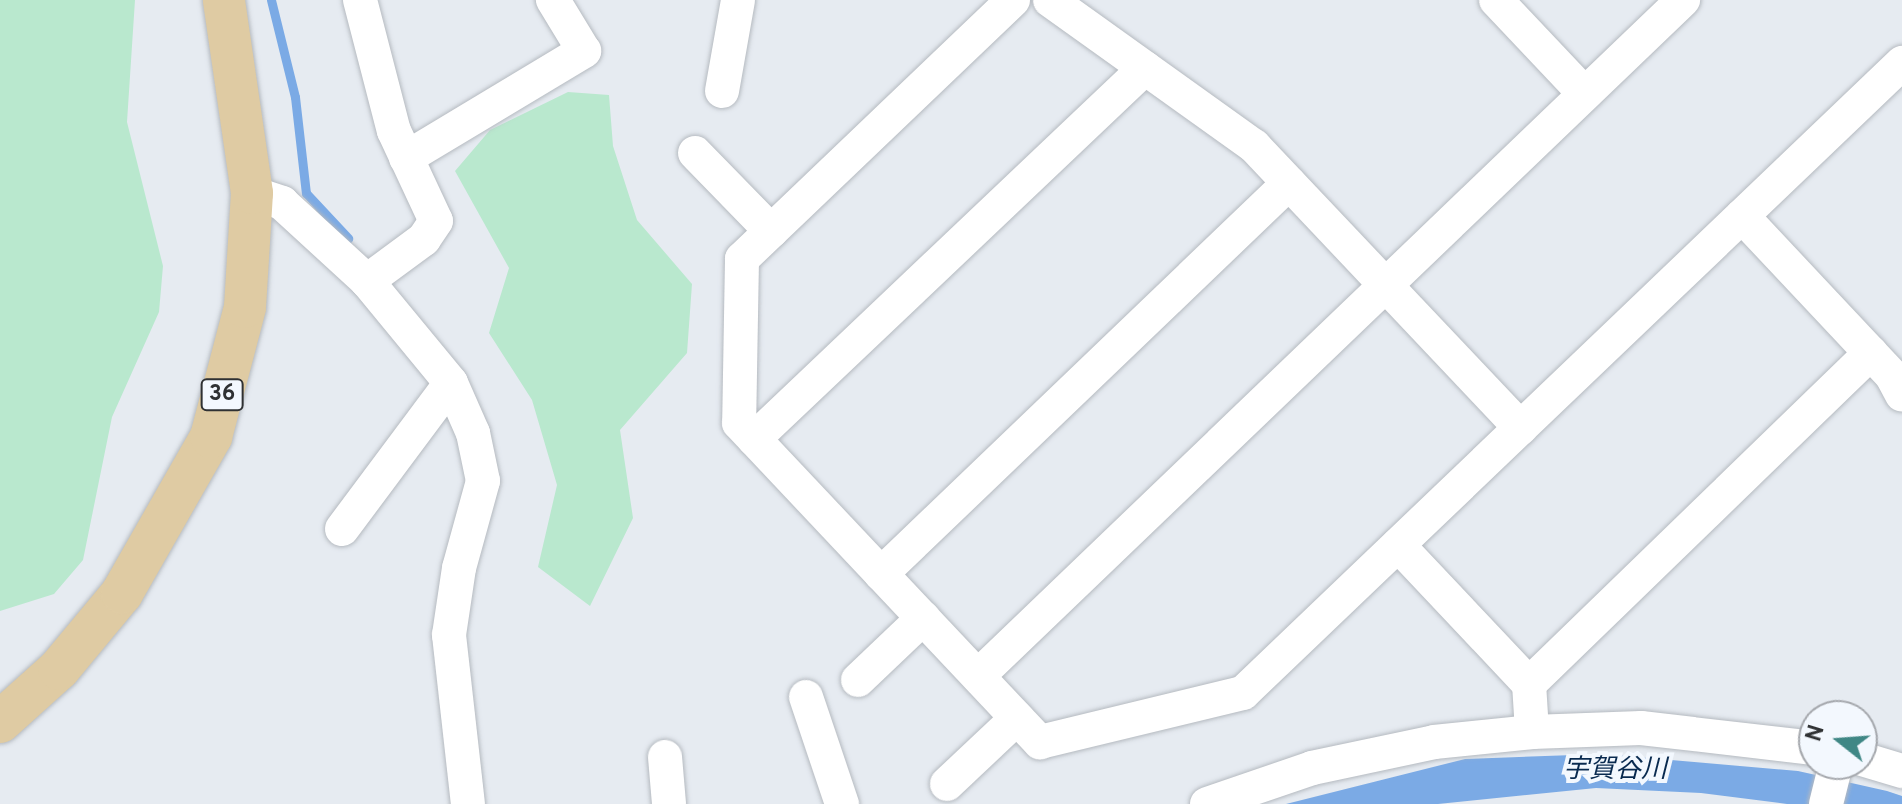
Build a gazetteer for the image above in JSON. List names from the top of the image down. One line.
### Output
{"streets":{"main road":["36"]},"water":["宇賀谷川"],"north":"left"}
